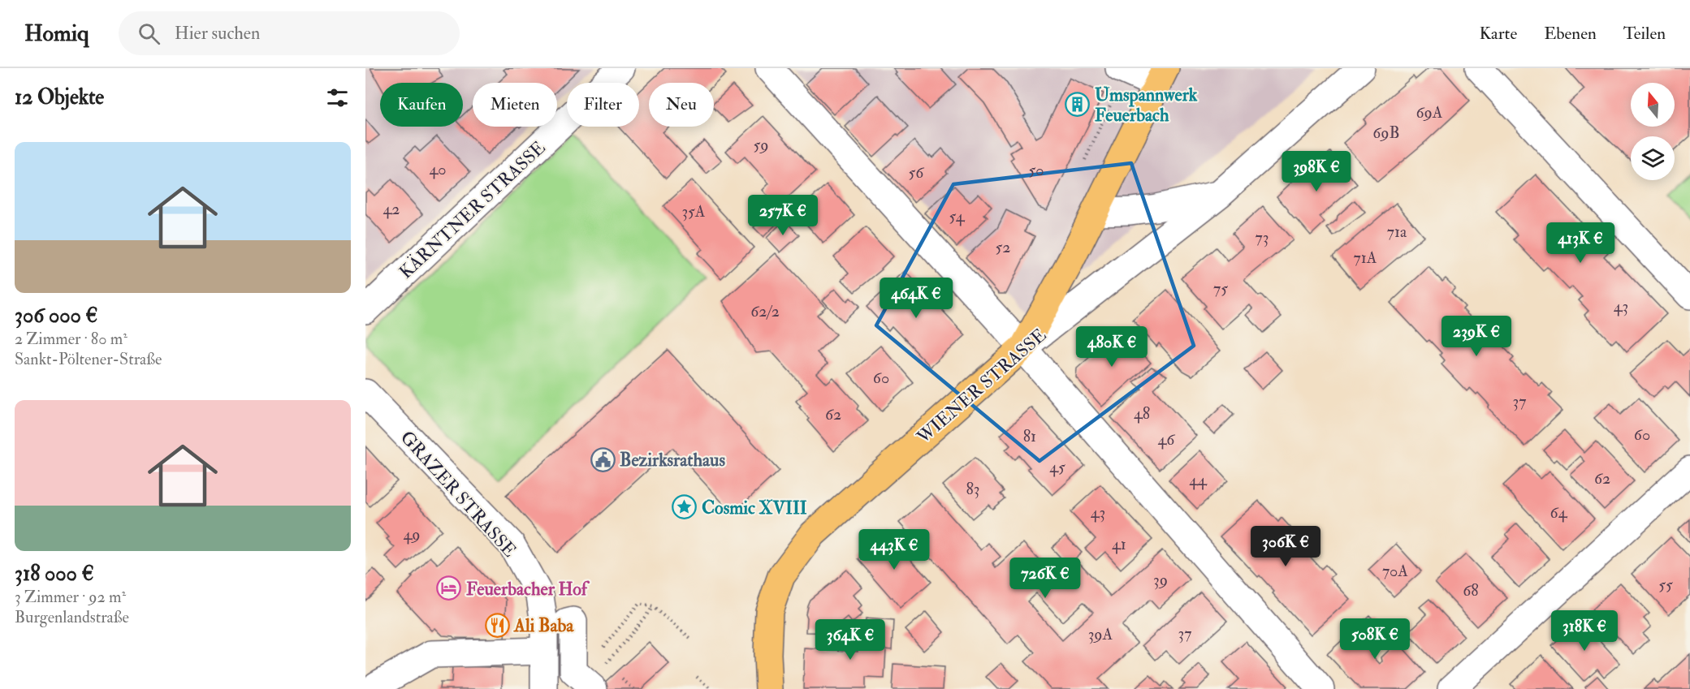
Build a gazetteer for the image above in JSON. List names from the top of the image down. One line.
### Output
{"streets":{"main road":["WIENER STRASSE"],"street":["KÄRNTNER STRASSE","GRAZER STRASSE"]},"places":{"building":["Umspannwerk Feuerbach"],"public building":["Bezirksrathaus"],"place":["Cosmic XVIII"],"hotel":["Feuerbacher Hof"],"restaurant":["Ali Baba"]},"house_numbers":["69A","69B","59","40","50","56","42","35A","54","71a","73","52","71A","75","43","62/2","60","37","48","62","60","81","46","45","62","44","83","43","64","49","41","70A","39","55","68","37","39A"],"north":"top","page":{"header":"Homiq","search":"Hier suchen","nav":["Karte","Ebenen","Teilen"],"heading":"12 Objekte","chip":["Kaufen","Mieten","Filter","Neu"],"list":[{"name":"306 000 €","note":"2 Zimmer · 80 m² · Sankt-Pöltener-Straße"},{"name":"318 000 €","note":"3 Zimmer · 92 m² · Burgenlandstraße"}],"price":["398K €","257K €","413K €","464K €","239K €","480K €","306K €","443K €","726K €","318K €","508K €","364K €"]}}
